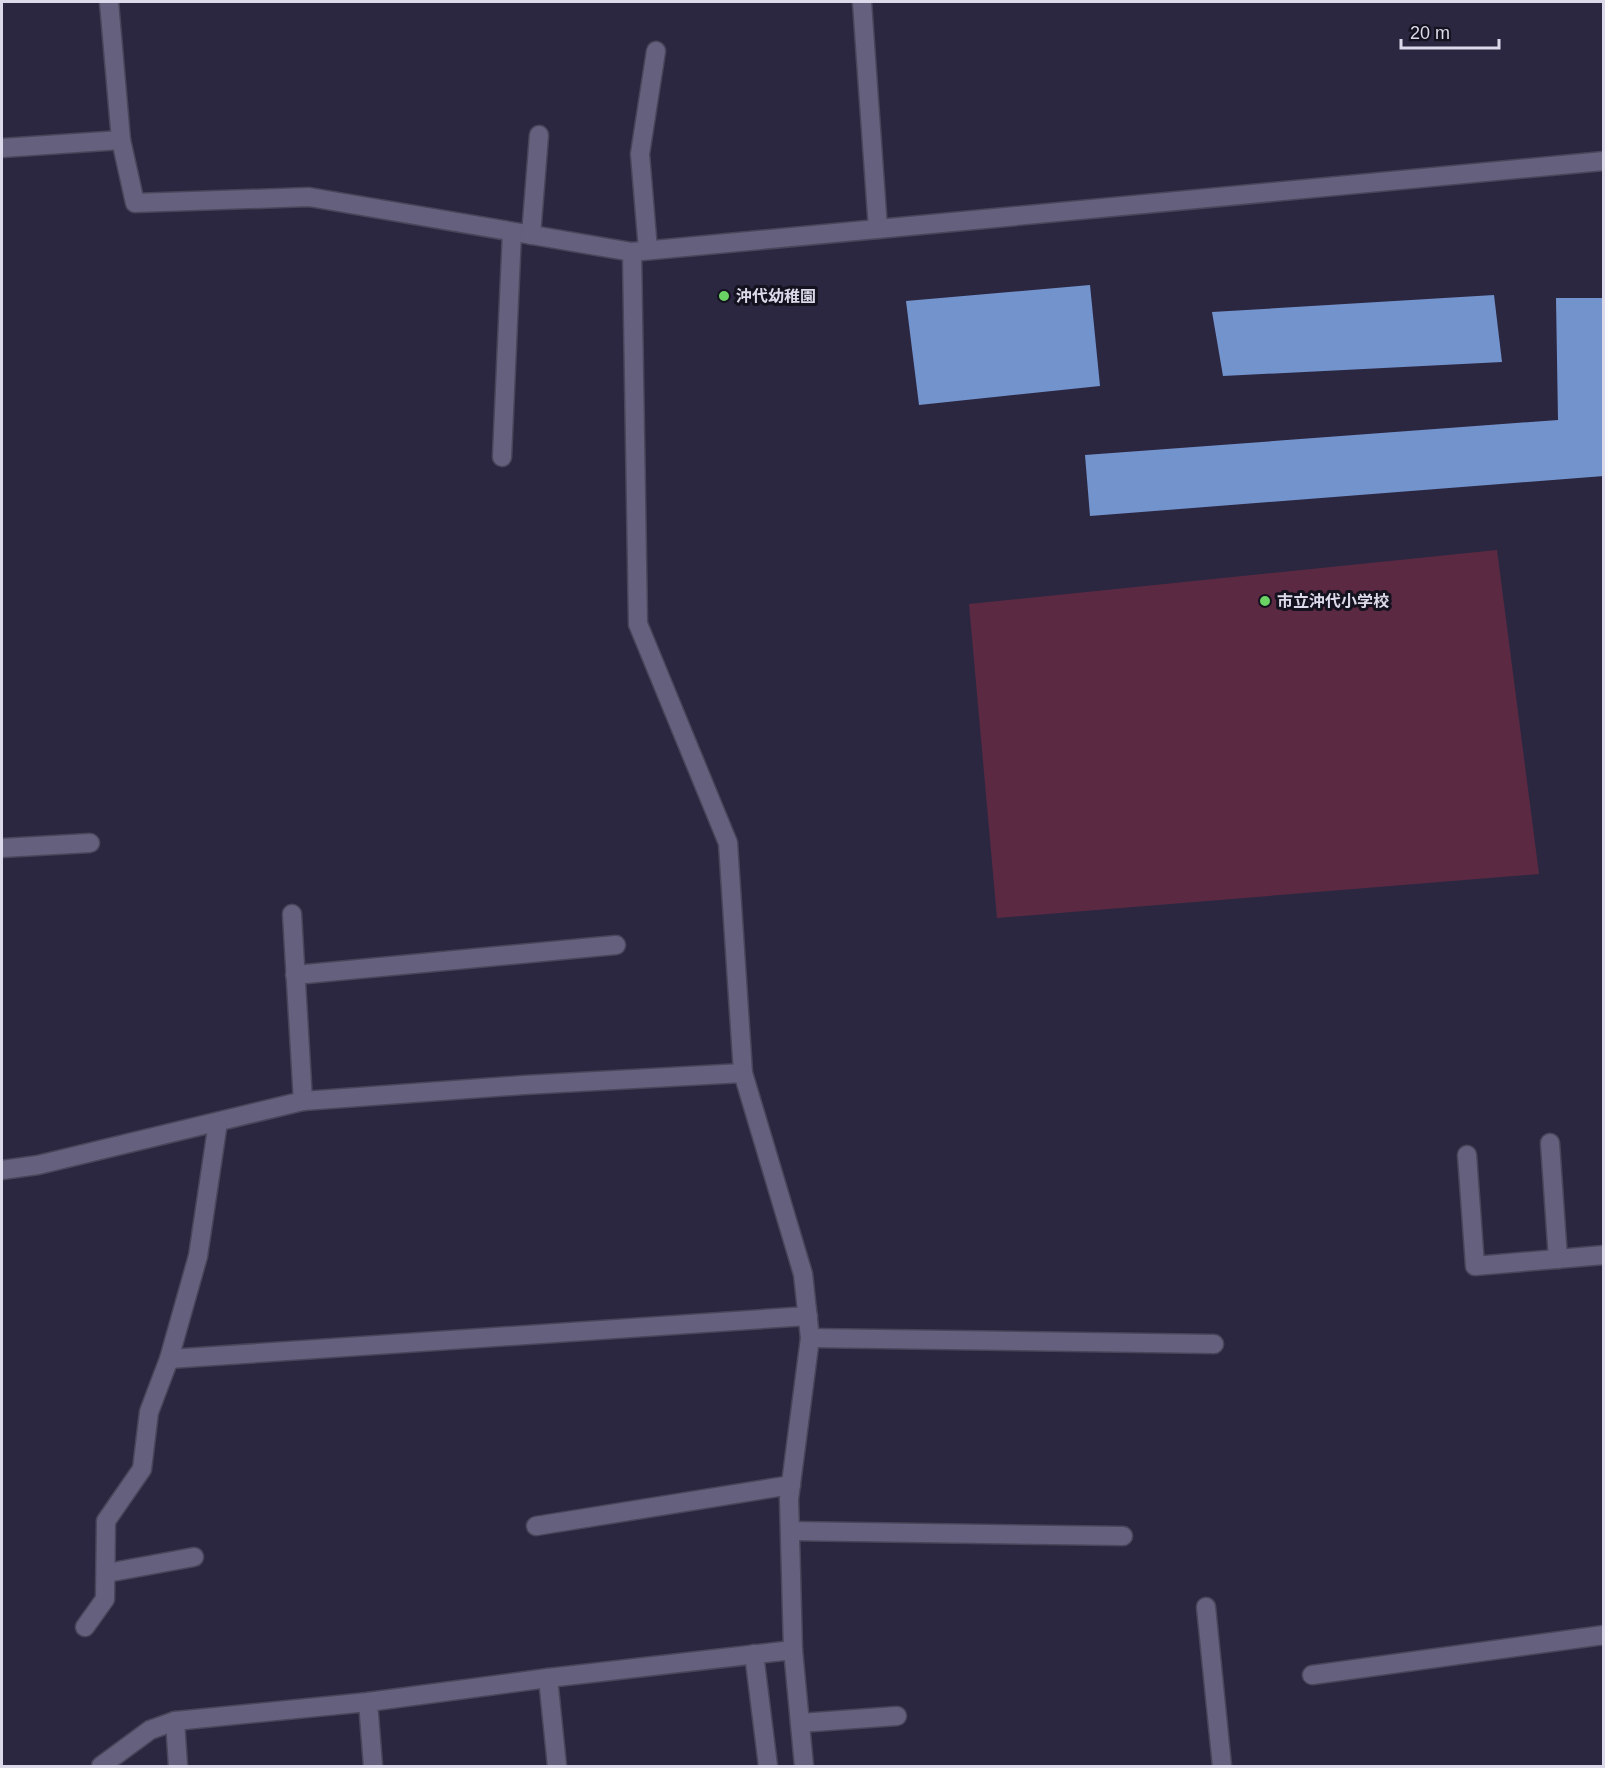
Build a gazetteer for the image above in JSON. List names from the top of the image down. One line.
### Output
{"places":["沖代幼稚園","市立沖代小学校"],"scale_bar":"20 m"}
